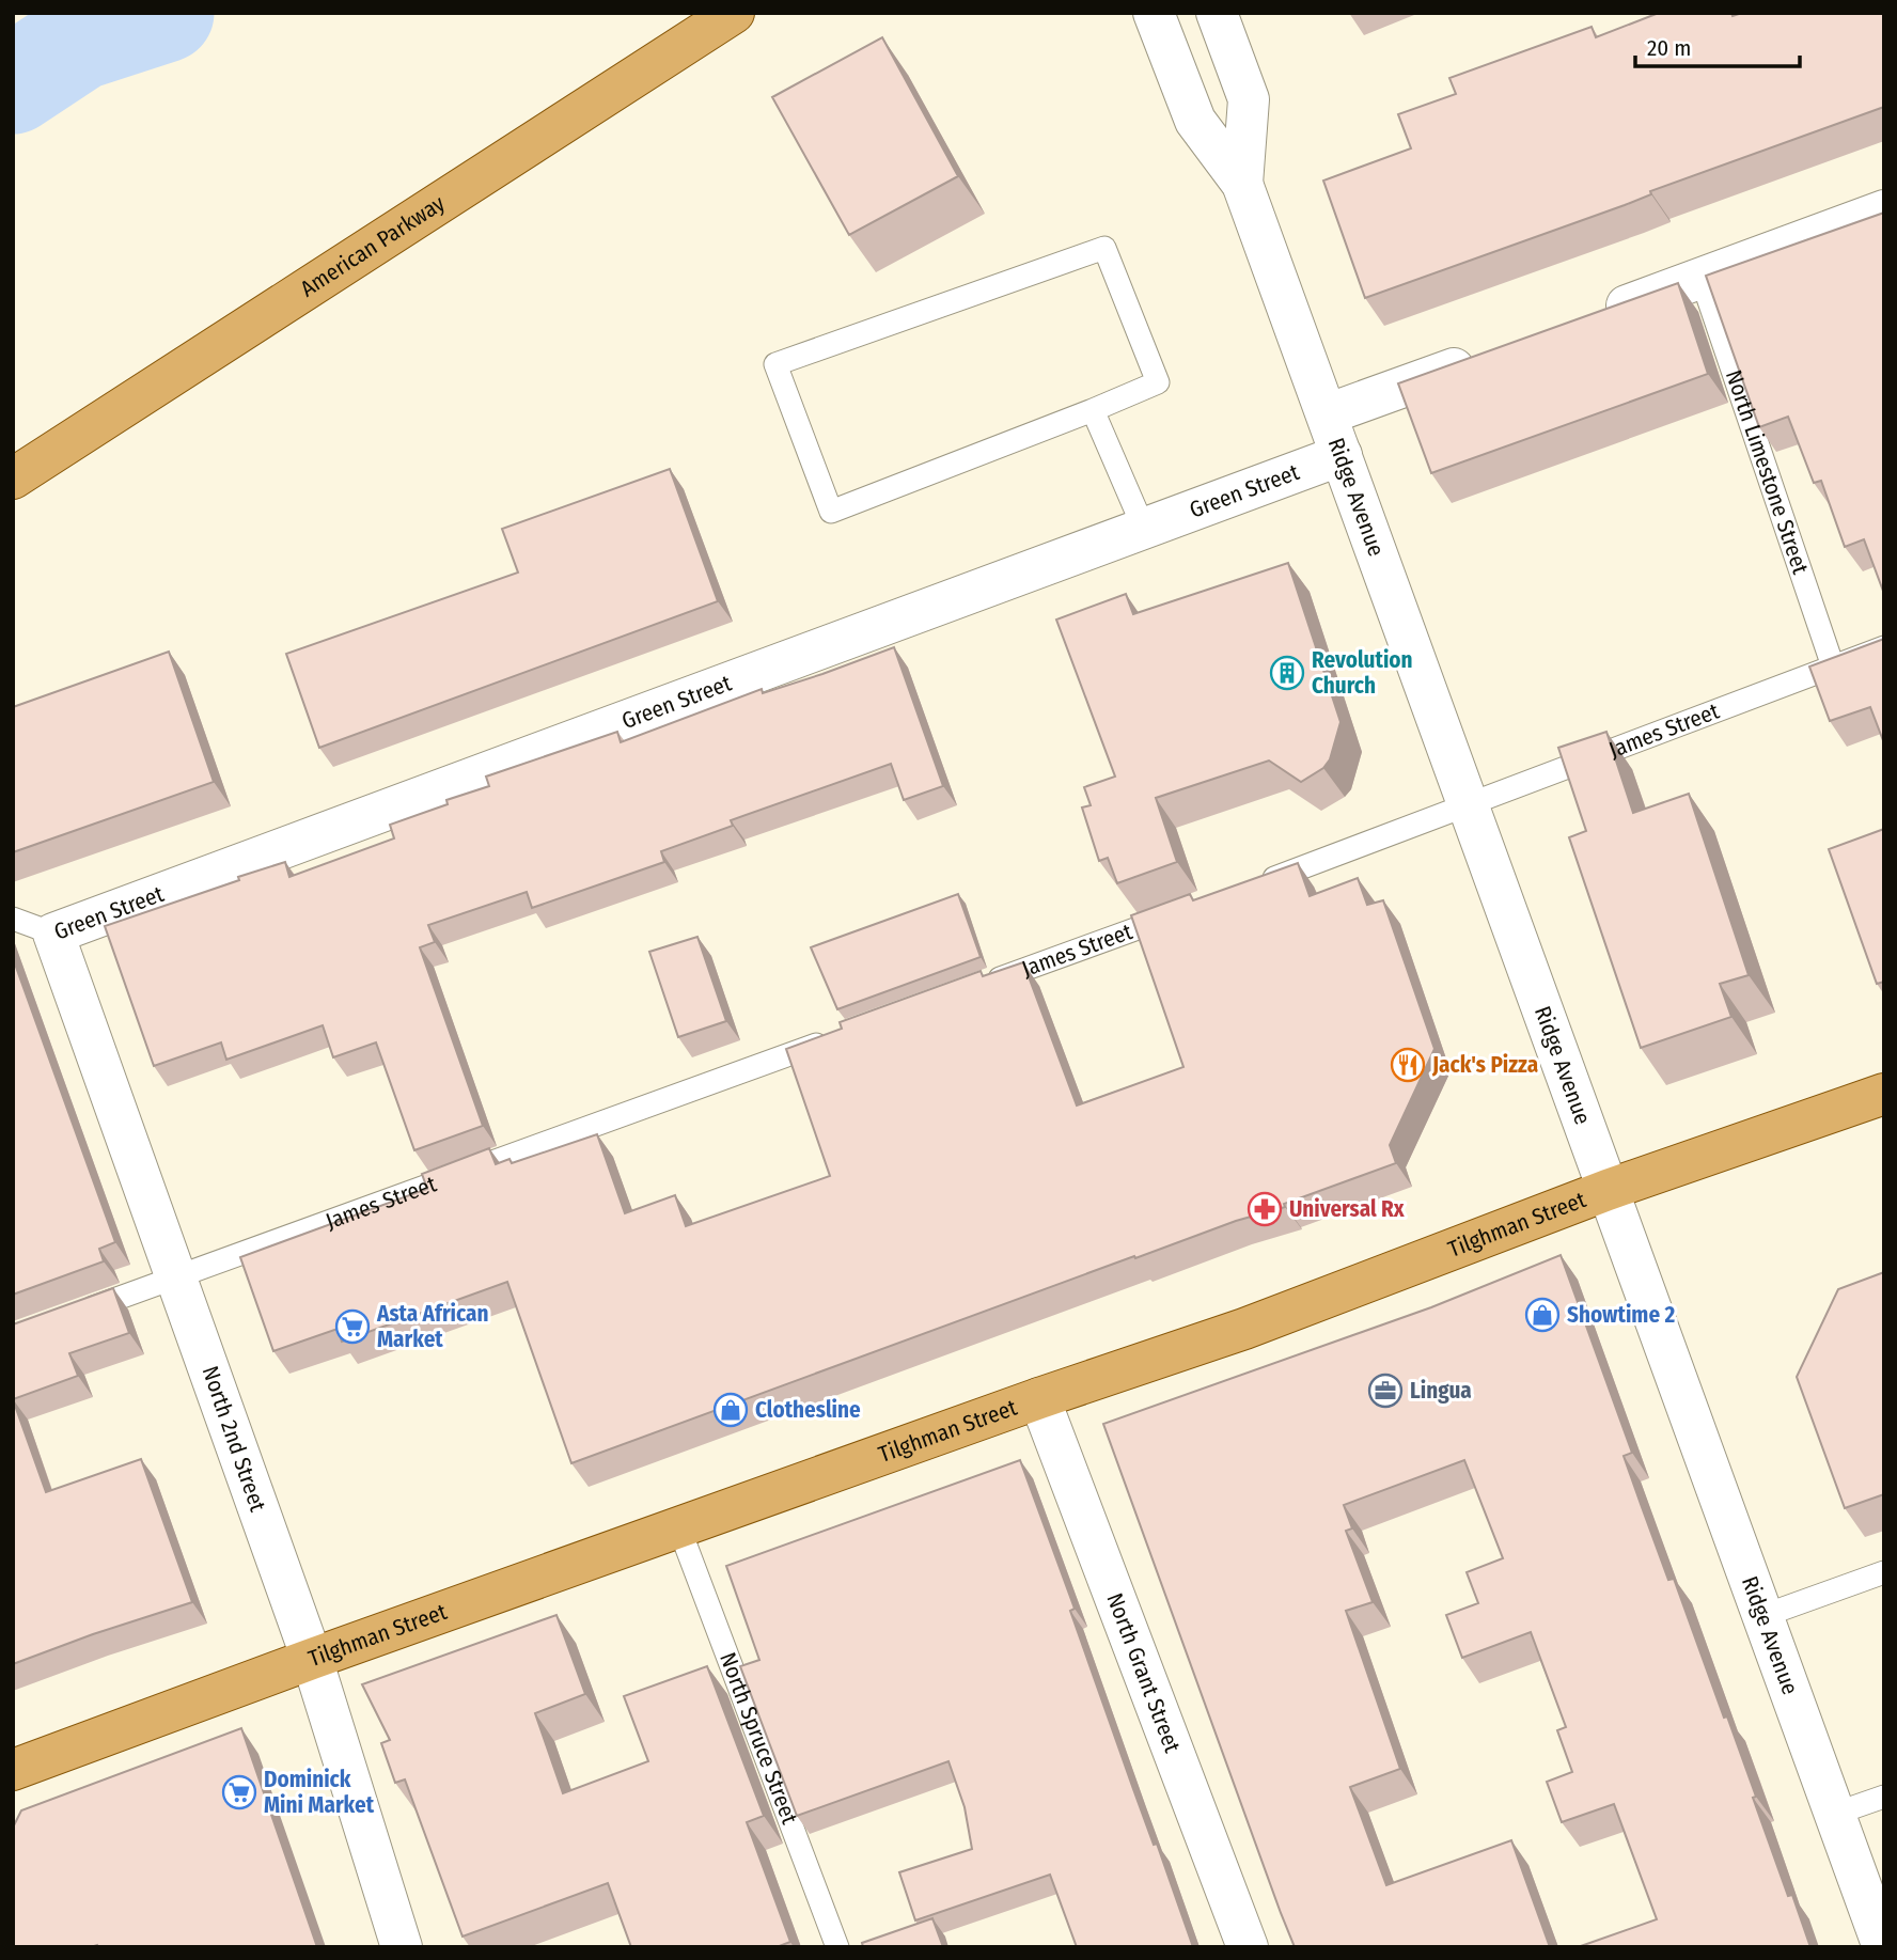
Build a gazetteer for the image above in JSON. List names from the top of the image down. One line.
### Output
{"streets":{"main road":["American Parkway","Tilghman Street"],"street":["Green Street","Ridge Avenue","North 2nd Street","North Grant Street"],"lane":["North Limestone Street","James Street","North Spruce Street"]},"crossings":[["North Limestone Street","James Street"],["Green Street","Ridge Avenue"],["Green Street","North 2nd Street"],["Ridge Avenue","James Street"],["Ridge Avenue","Tilghman Street"],["James Street","North 2nd Street"],["Tilghman Street","North 2nd Street"],["Tilghman Street","North Grant Street"],["Tilghman Street","North Spruce Street"]],"places":{"building":["Revolution Church"],"restaurant":["Jack's Pizza"],"pharmacy":["Universal Rx"],"shop":["Showtime 2","Clothesline"],"supermarket":["Asta African Market","Dominick Mini Market"],"office":["Lingua"]},"scale_bar":"20 m"}
